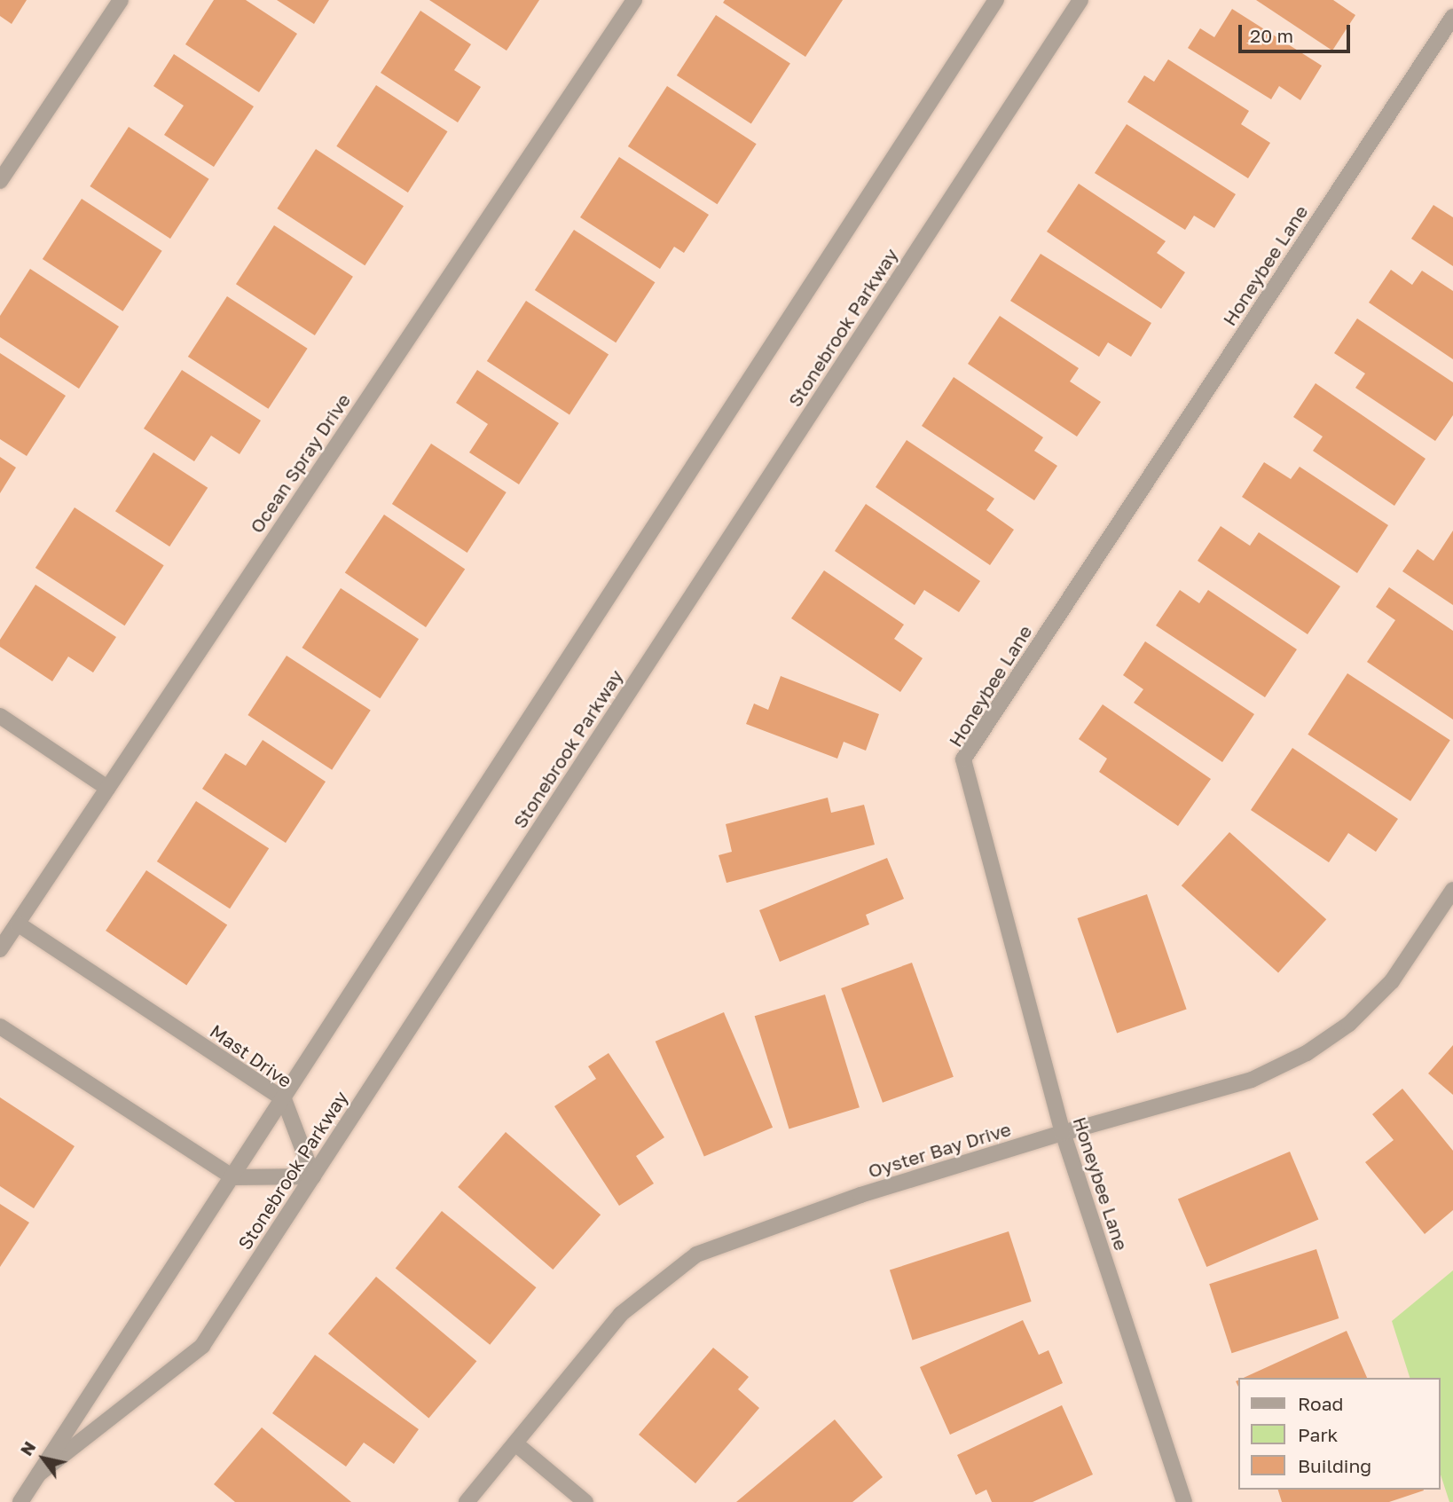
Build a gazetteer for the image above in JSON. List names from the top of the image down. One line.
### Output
{"streets":{"street":["Honeybee Lane","Stonebrook Parkway","Ocean Spray Drive","Mast Drive","Oyster Bay Drive"]},"crossings":[["Honeybee Lane","Oyster Bay Drive"],["Stonebrook Parkway","Mast Drive"],["Ocean Spray Drive","Mast Drive"]],"legend":["Road","Park","Building"],"scale_bar":"20 m","north":"top left"}
